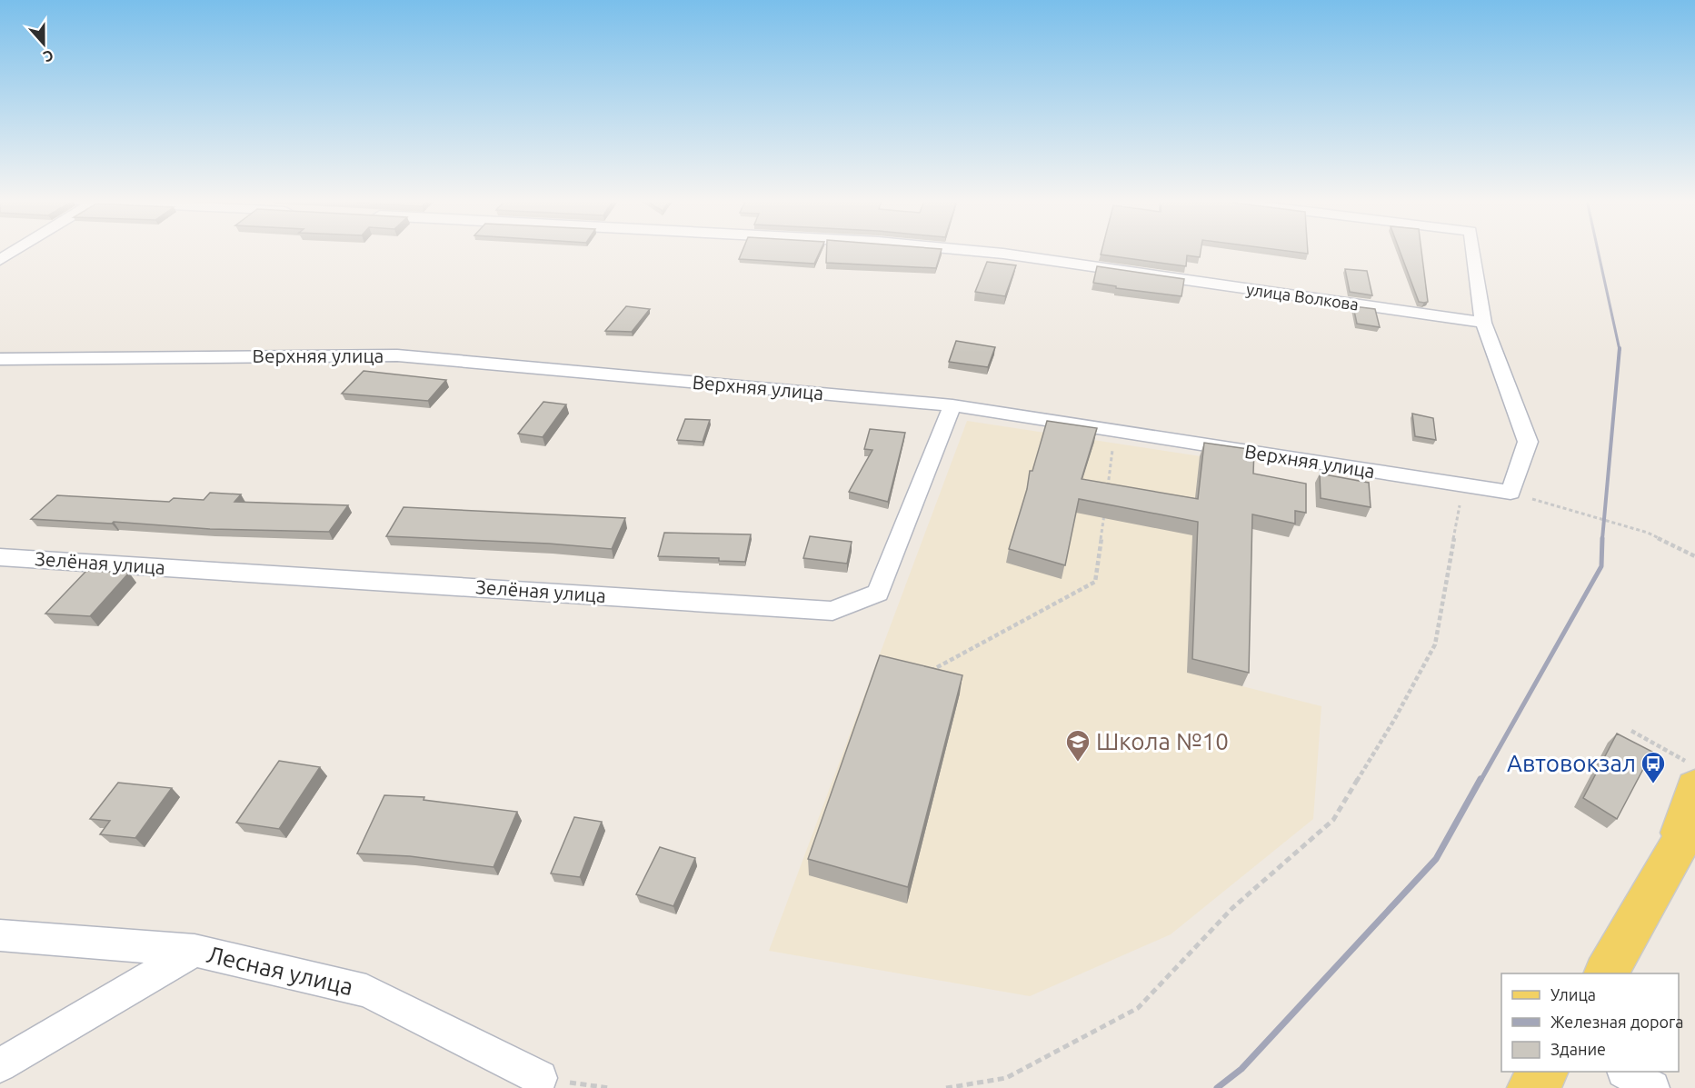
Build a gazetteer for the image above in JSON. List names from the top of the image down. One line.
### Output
{"streets":{"street":["улица Волкова","Верхняя улица","Зелёная улица","Лесная улица"]},"crossings":[["Верхняя улица","Зелёная улица"]],"places":{"school or university":["Школа №10"],"bus stop":["Автовокзал"]},"legend":["Улица","Железная дорога","Здание"],"north":"bottom"}
